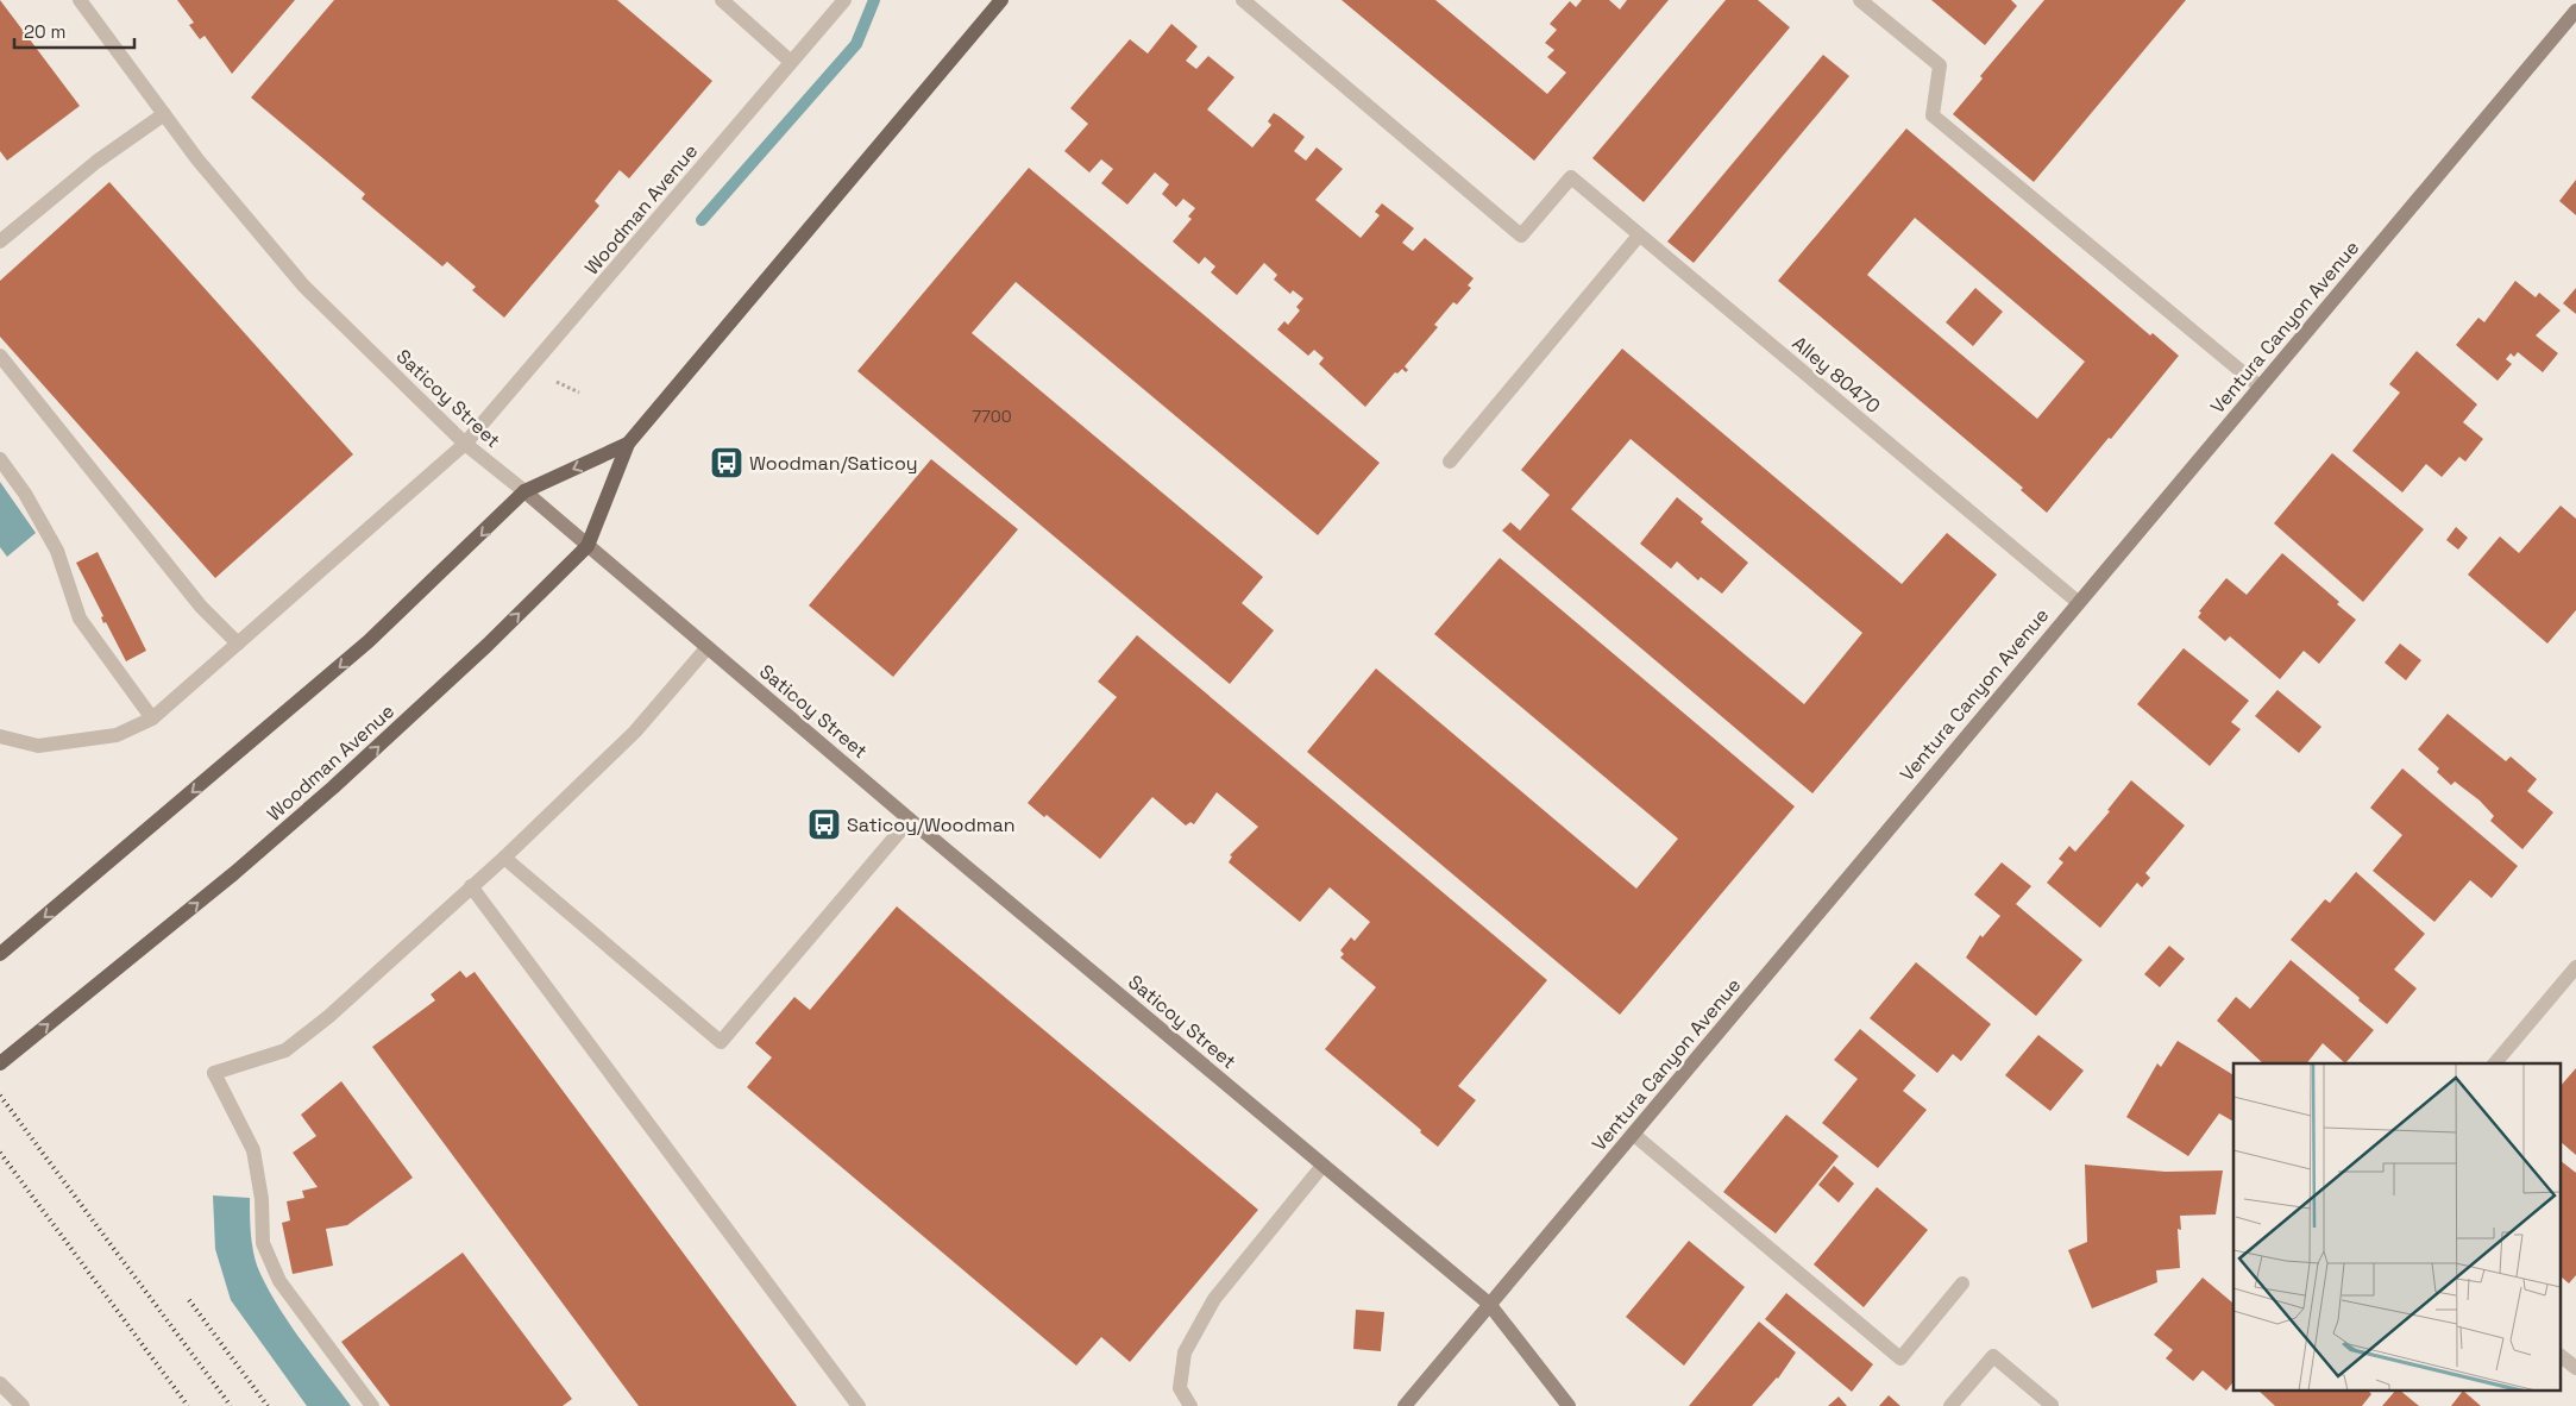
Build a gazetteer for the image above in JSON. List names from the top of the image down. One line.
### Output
{"streets":{"main road":["Woodman Avenue"],"street":["Ventura Canyon Avenue","Alley 80470","Saticoy Street"]},"crossings":[["Woodman Avenue","Saticoy Street"],["Ventura Canyon Avenue","Alley 80470"],["Ventura Canyon Avenue","Saticoy Street"]],"places":{"bus stop":["Woodman/Saticoy","Saticoy/Woodman"]},"house_numbers":["7700"],"scale_bar":"20 m"}
